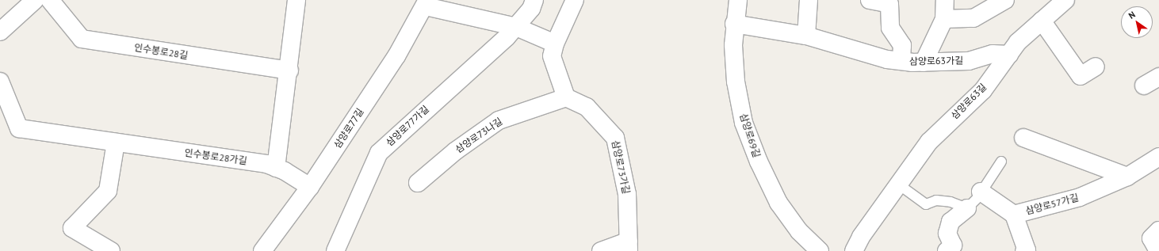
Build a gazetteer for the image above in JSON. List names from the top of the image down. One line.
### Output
{"streets":{"street":["인수봉로28길","삼양로63가길","삼양로63길","삼양로77가길","삼양로77길","삼양로73나길","삼양로69길","인수봉로28가길","삼양로73가길","삼양로57가길"]},"crossings":[["삼양로63가길","삼양로63길"],["삼양로63가길","삼양로69길"],["삼양로77길","인수봉로28가길"],["삼양로73나길","삼양로73가길"]],"north":"top left"}
